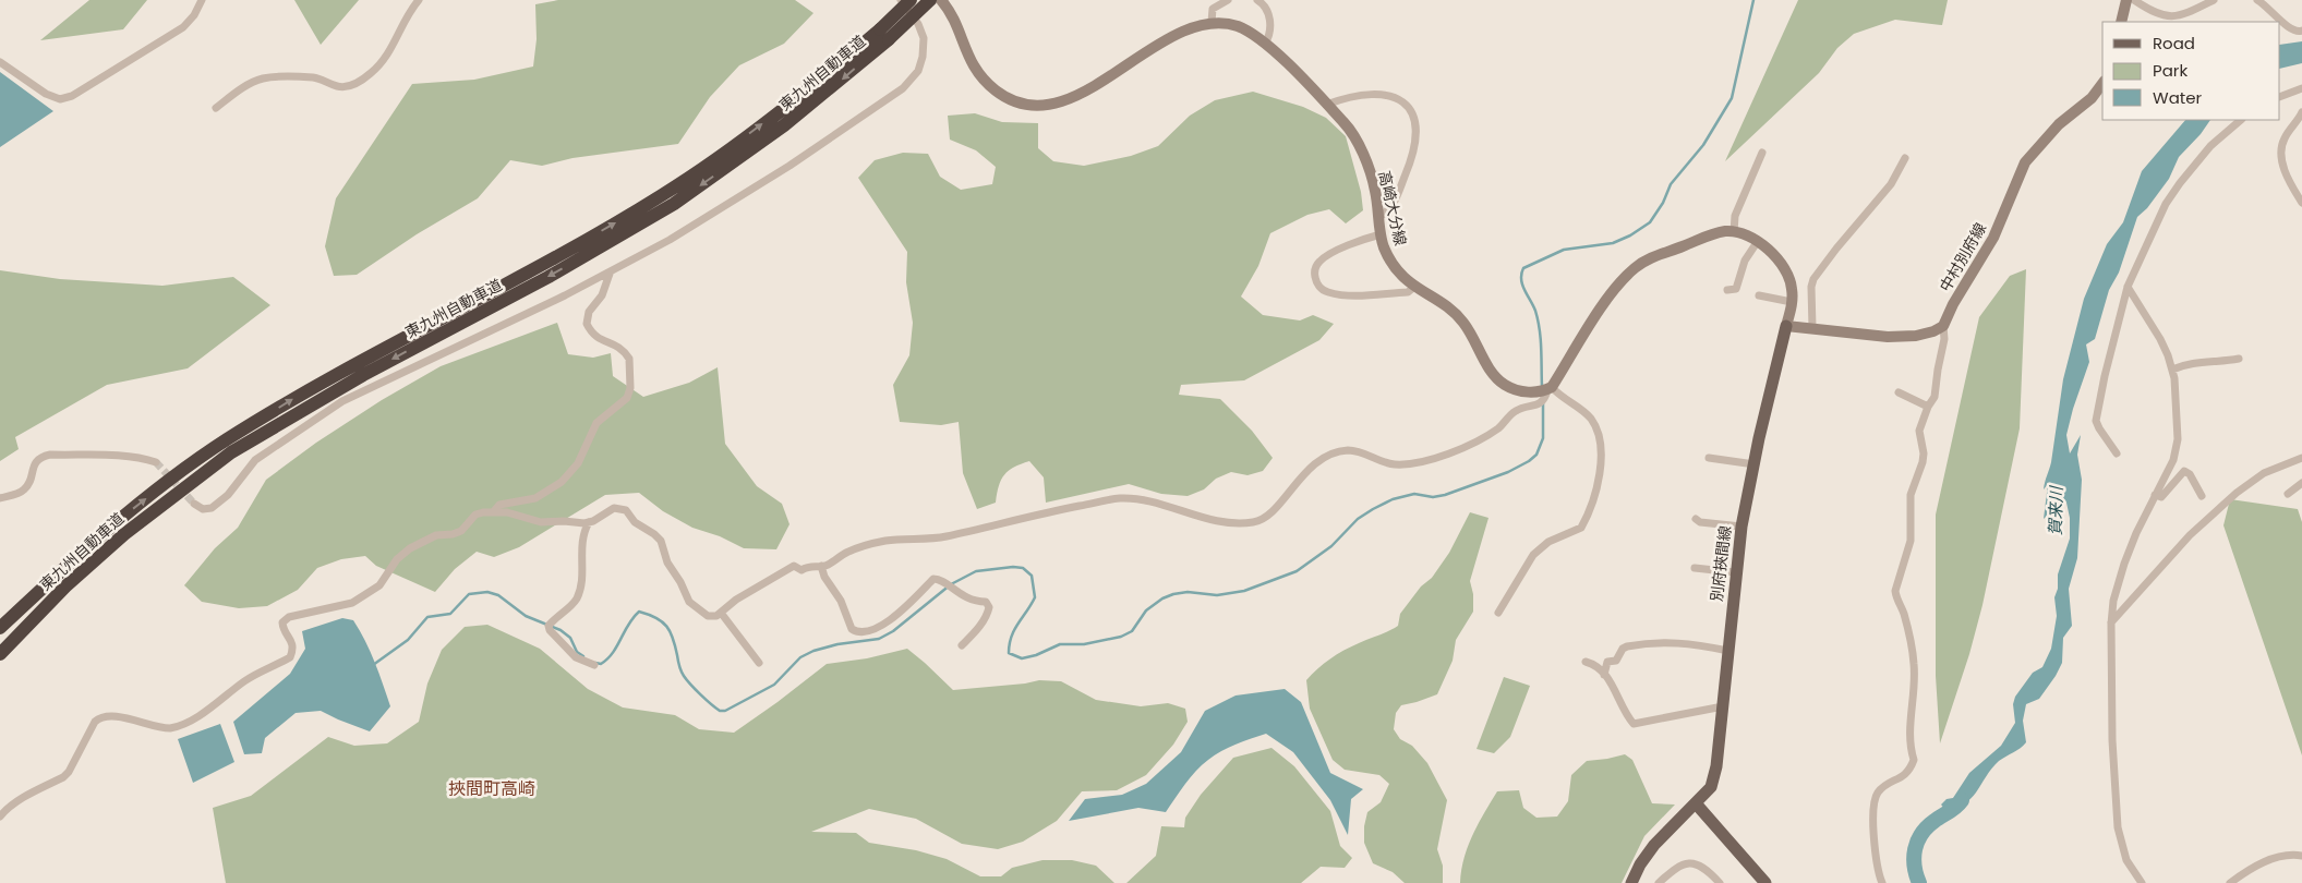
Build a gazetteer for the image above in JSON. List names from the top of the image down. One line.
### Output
{"streets":{"highway":["東九州自動車道"],"main road":["高崎大分線","中村別府線","別府挾間線"]},"districts":["挾間町高崎"],"water":["賀来川"],"legend":["Road","Park","Water"]}
